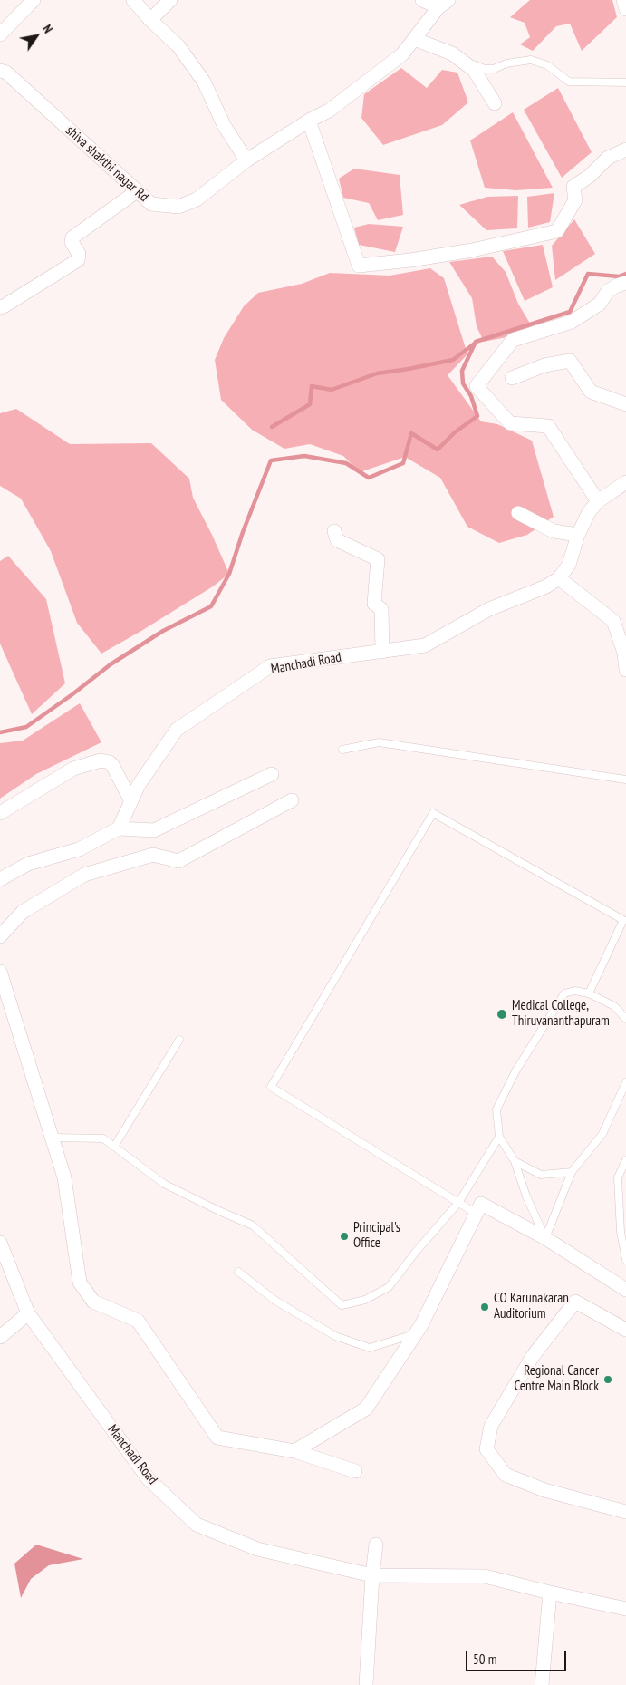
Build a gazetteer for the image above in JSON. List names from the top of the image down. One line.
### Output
{"streets":{"street":["shiva shakthi nagar Rd","Manchadi Road"]},"places":["Medical College, Thiruvananthapuram","Principal's Office","CO Karunakaran Auditorium","Regional Cancer Centre Main Block"],"scale_bar":"50 m","north":"top right"}
